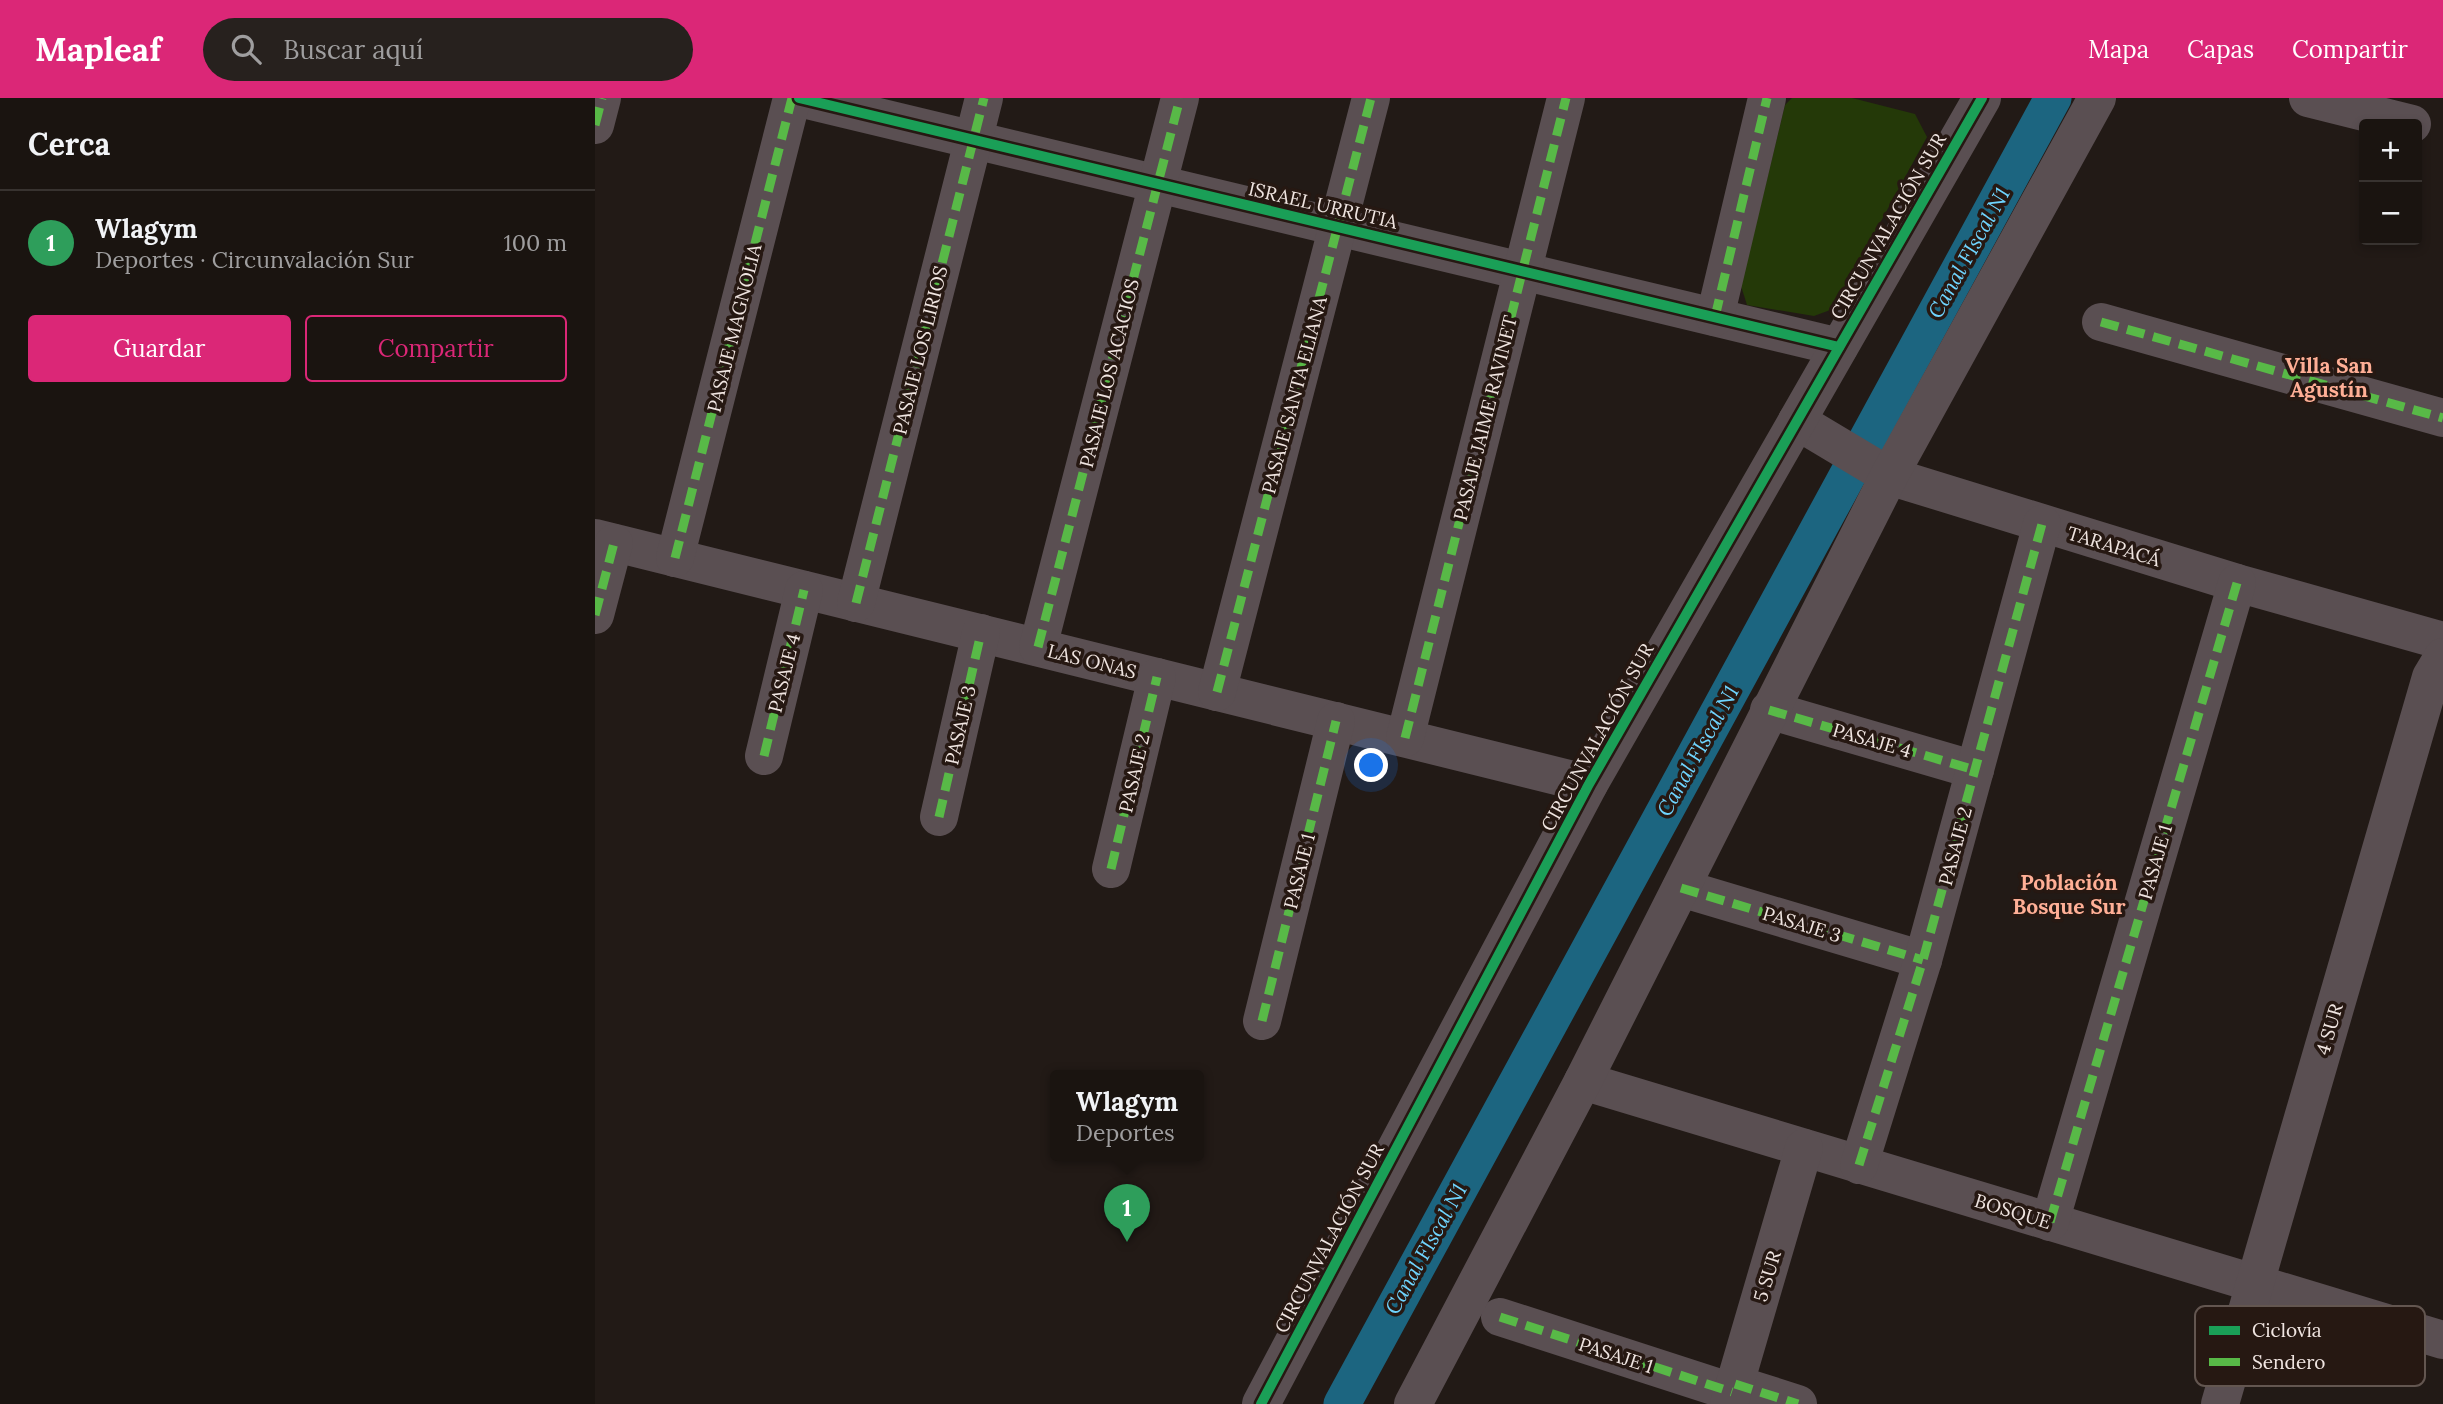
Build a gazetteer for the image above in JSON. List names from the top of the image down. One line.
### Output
{"streets":{"street":["ISRAEL URRUTIA","CIRCUNVALACIÓN SUR","PASAJE MAGNOLIA","PASAJE LOS LIRIOS","PASAJE LOS ACACIOS","PASAJE SANTA ELIANA","PASAJE JAIME RAVINET","TARAPACÁ","LAS ONAS","PASAJE 4","PASAJE 3","PASAJE 2","PASAJE 1","4 SUR","BOSQUE","5 SUR"]},"crossings":[["ISRAEL URRUTIA","CIRCUNVALACIÓN SUR"],["ISRAEL URRUTIA","PASAJE LOS LIRIOS"],["ISRAEL URRUTIA","PASAJE LOS ACACIOS"],["ISRAEL URRUTIA","PASAJE SANTA ELIANA"],["ISRAEL URRUTIA","PASAJE JAIME RAVINET"],["CIRCUNVALACIÓN SUR","TARAPACÁ"],["CIRCUNVALACIÓN SUR","LAS ONAS"],["PASAJE MAGNOLIA","LAS ONAS"],["PASAJE LOS LIRIOS","LAS ONAS"],["PASAJE LOS ACACIOS","LAS ONAS"],["PASAJE SANTA ELIANA","LAS ONAS"],["PASAJE JAIME RAVINET","LAS ONAS"],["TARAPACÁ","PASAJE 2"],["TARAPACÁ","PASAJE 1"],["LAS ONAS","PASAJE 4"],["LAS ONAS","PASAJE 3"],["LAS ONAS","PASAJE 2"],["LAS ONAS","PASAJE 1"],["PASAJE 4","PASAJE 2"],["PASAJE 3","PASAJE 2"],["PASAJE 2","BOSQUE"],["PASAJE 1","BOSQUE"],["PASAJE 1","5 SUR"],["4 SUR","BOSQUE"],["BOSQUE","5 SUR"]],"districts":["Villa San Agustín","Población Bosque Sur"],"water":["Canal FIscal N1"],"legend":["Ciclovía","Sendero"],"page":{"header":"Mapleaf","search":"Buscar aquí","nav":["Mapa","Capas","Compartir"],"heading":"Cerca","map_buttons":["+","−"],"list":[{"mark":"1","name":"Wlagym","note":"Deportes · Circunvalación Sur","value":"100 m"}],"buttons":["Guardar","Compartir"],"popup":["Wlagym","Deportes"],"pins":"1"}}
